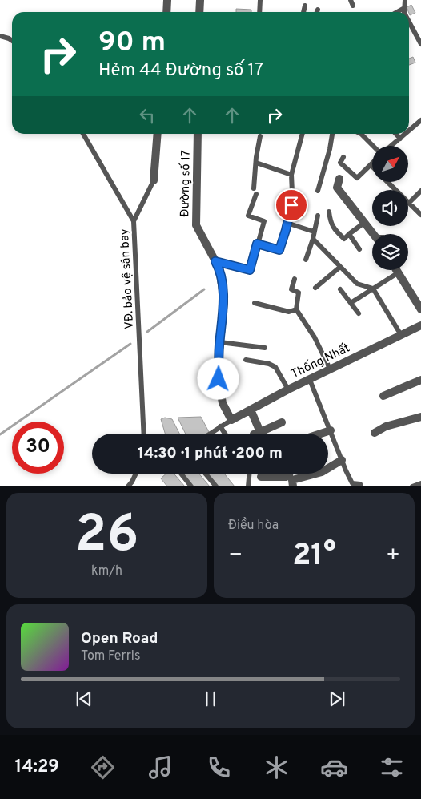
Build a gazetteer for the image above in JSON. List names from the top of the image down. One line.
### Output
{"streets":{"street":["Đường số 17","Thống Nhất"],"lane":["VĐ. bảo vệ sân bay"]},"crossings":[["Đường số 17","Thống Nhất"]],"north":"top right","page":{"turn":["90 m","Hẻm 44 Đường số 17"],"limit":"30","trip":"14:30 · 1 phút · 200 m","tile":[["26","km/h"],"Điều hòa"],"heat":["−","21°","+"],"song":["Open Road","Tom Ferris"],"tabs":"14:29"}}
